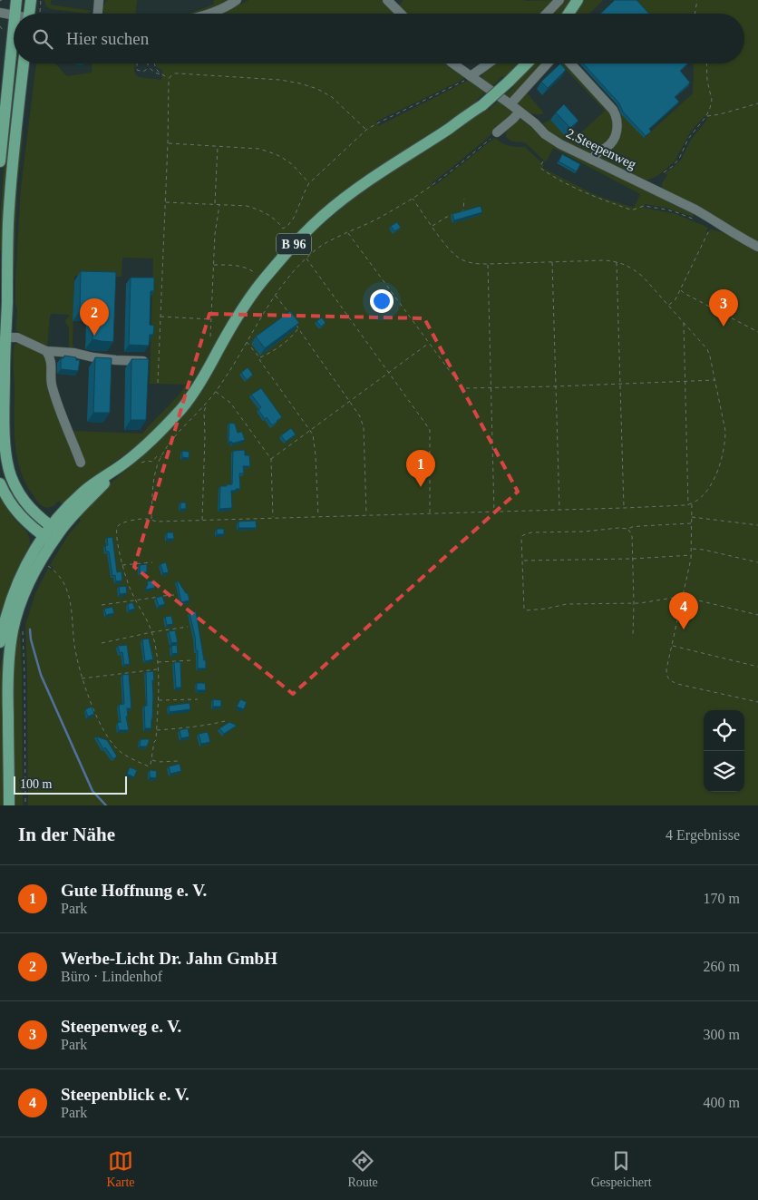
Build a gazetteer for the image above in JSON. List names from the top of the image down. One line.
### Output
{"streets":{"main road":["B 96"],"street":["2.Steepenweg"]},"scale_bar":"100 m","page":{"search":"Hier suchen","pins":["3","2","1","4"],"scale":"100 m","heading":["In der Nähe","4 Ergebnisse"],"list":[{"mark":"1","name":"Gute Hoffnung e. V.","note":"Park","value":"170 m"},{"mark":"2","name":"Werbe-Licht Dr. Jahn GmbH","note":"Büro · Lindenhof","value":"260 m"},{"mark":"3","name":"Steepenweg e. V.","note":"Park","value":"300 m"},{"mark":"4","name":"Steepenblick e. V.","note":"Park","value":"400 m"}],"nav":["Karte","Route","Gespeichert"]}}
